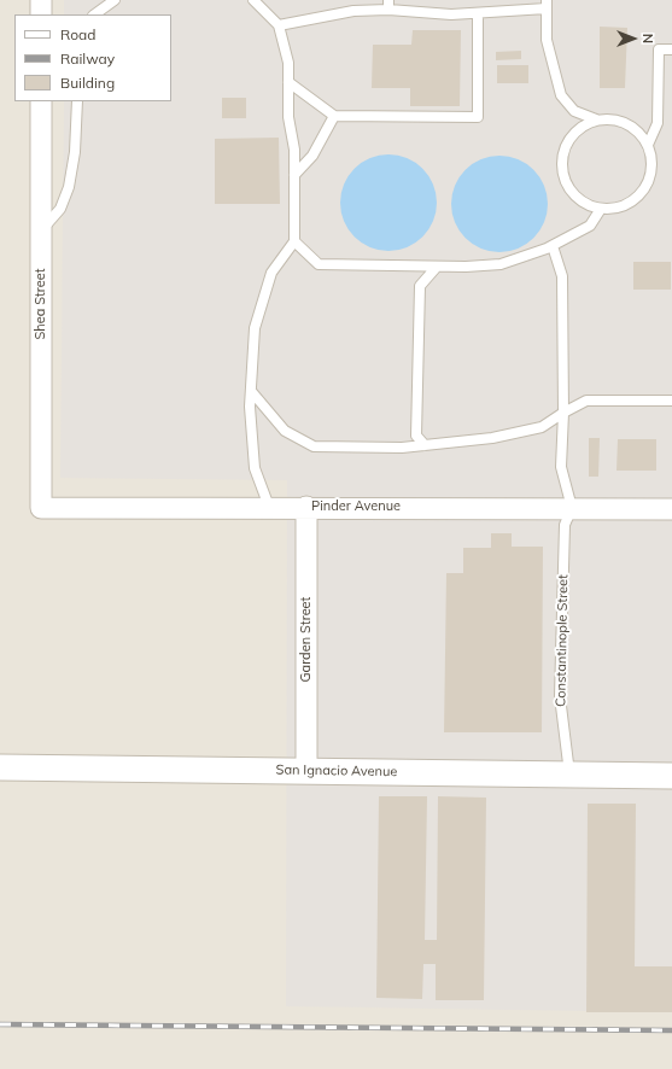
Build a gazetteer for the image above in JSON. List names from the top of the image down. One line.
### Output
{"streets":{"street":["Shea Street","Pinder Avenue","Garden Street","San Ignacio Avenue"],"lane":["Constantinople Street"]},"crossings":[["Shea Street","Pinder Avenue"],["Pinder Avenue","Garden Street"],["Pinder Avenue","Constantinople Street"],["Garden Street","San Ignacio Avenue"],["Constantinople Street","San Ignacio Avenue"]],"legend":["Road","Railway","Building"],"north":"right"}
